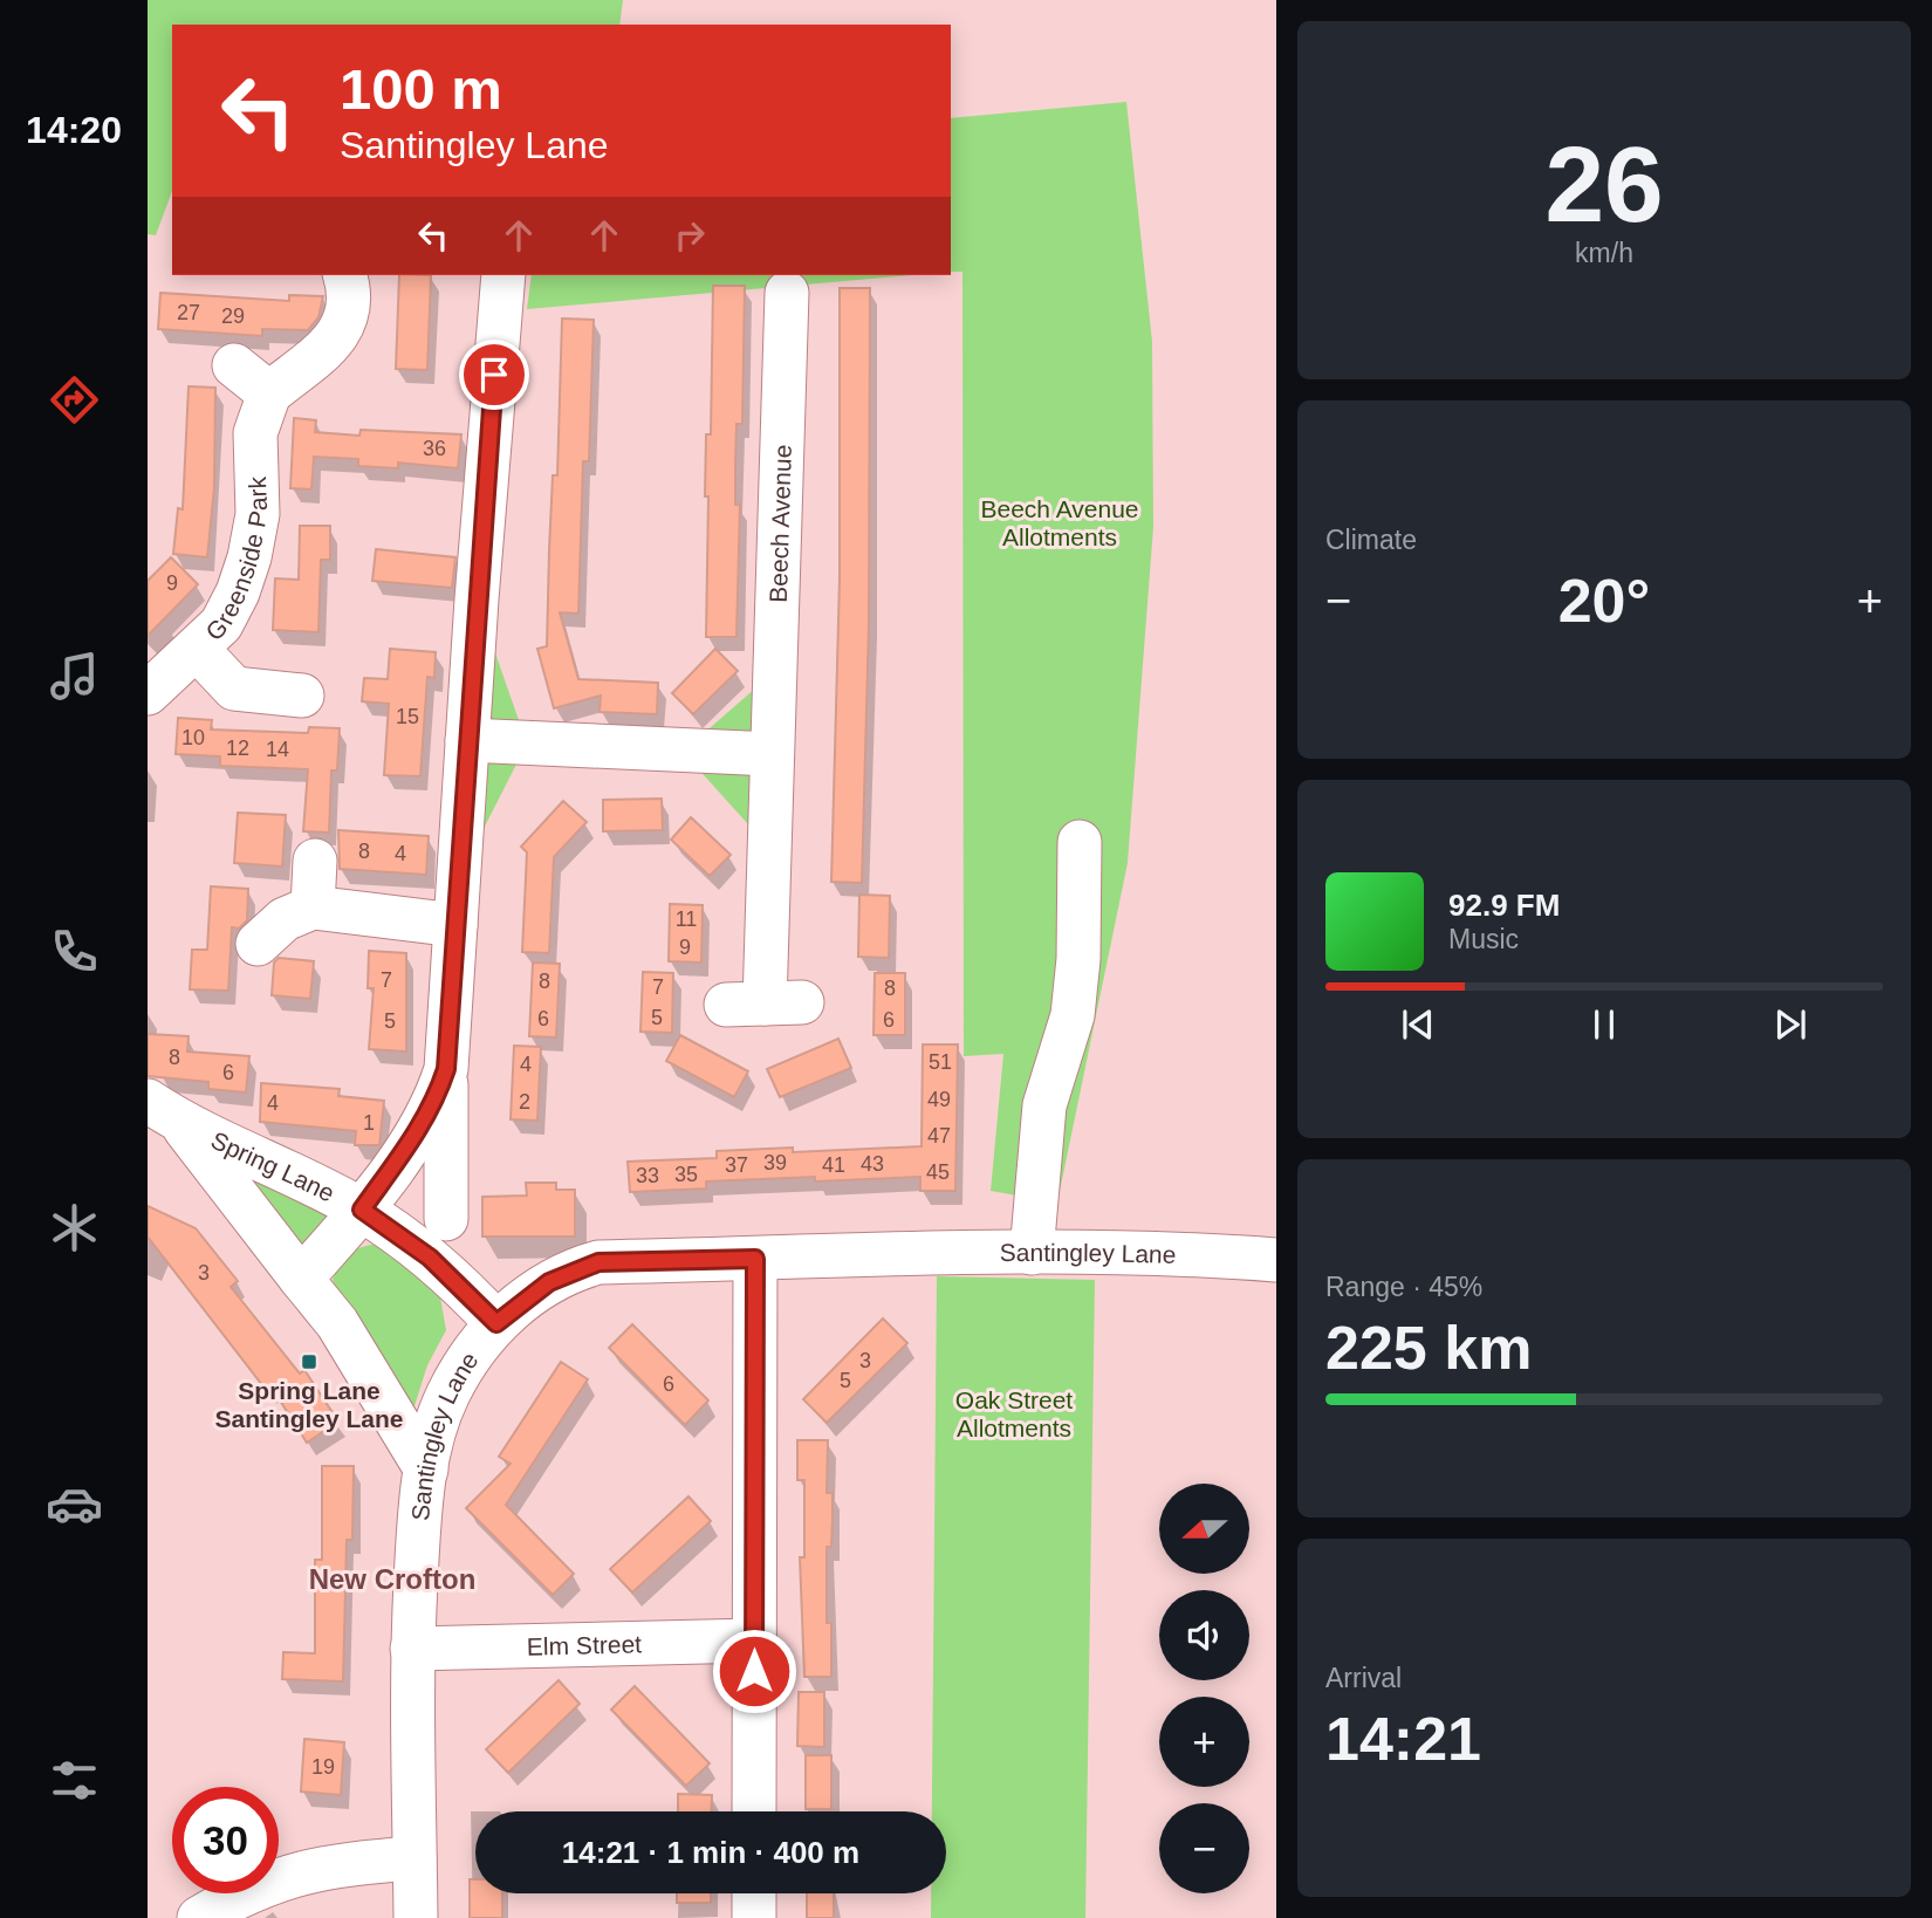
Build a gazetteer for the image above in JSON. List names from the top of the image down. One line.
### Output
{"streets":{"street":["Beech Avenue","Greenside Park","Spring Lane","Santingley Lane","Elm Street"]},"crossings":[["Spring Lane","Santingley Lane"],["Santingley Lane","Elm Street"]],"districts":["New Crofton"],"parks":["Beech Avenue Allotments","Oak Street Allotments"],"places":{"transit":["Spring Lane Santingley Lane"]},"house_numbers":["27","29","36","9","15","10","12","14","8","4","11","9","7","8","7","8","5","6","6","5","8","51","4","6","49","2","4","1","47","39","43","37","41","45","35","33","3","3","5","6","19"],"north":"left","page":{"tabs":"14:20","tile":[["26","km/h"],"Climate",["Range · 45%","225 km"],["Arrival","14:21"]],"turn":["100 m","Santingley Lane"],"heat":["−","20°","+"],"song":["92.9 FM","Music"],"map_buttons":["+","−"],"limit":"30","trip":"14:21 · 1 min · 400 m"}}
